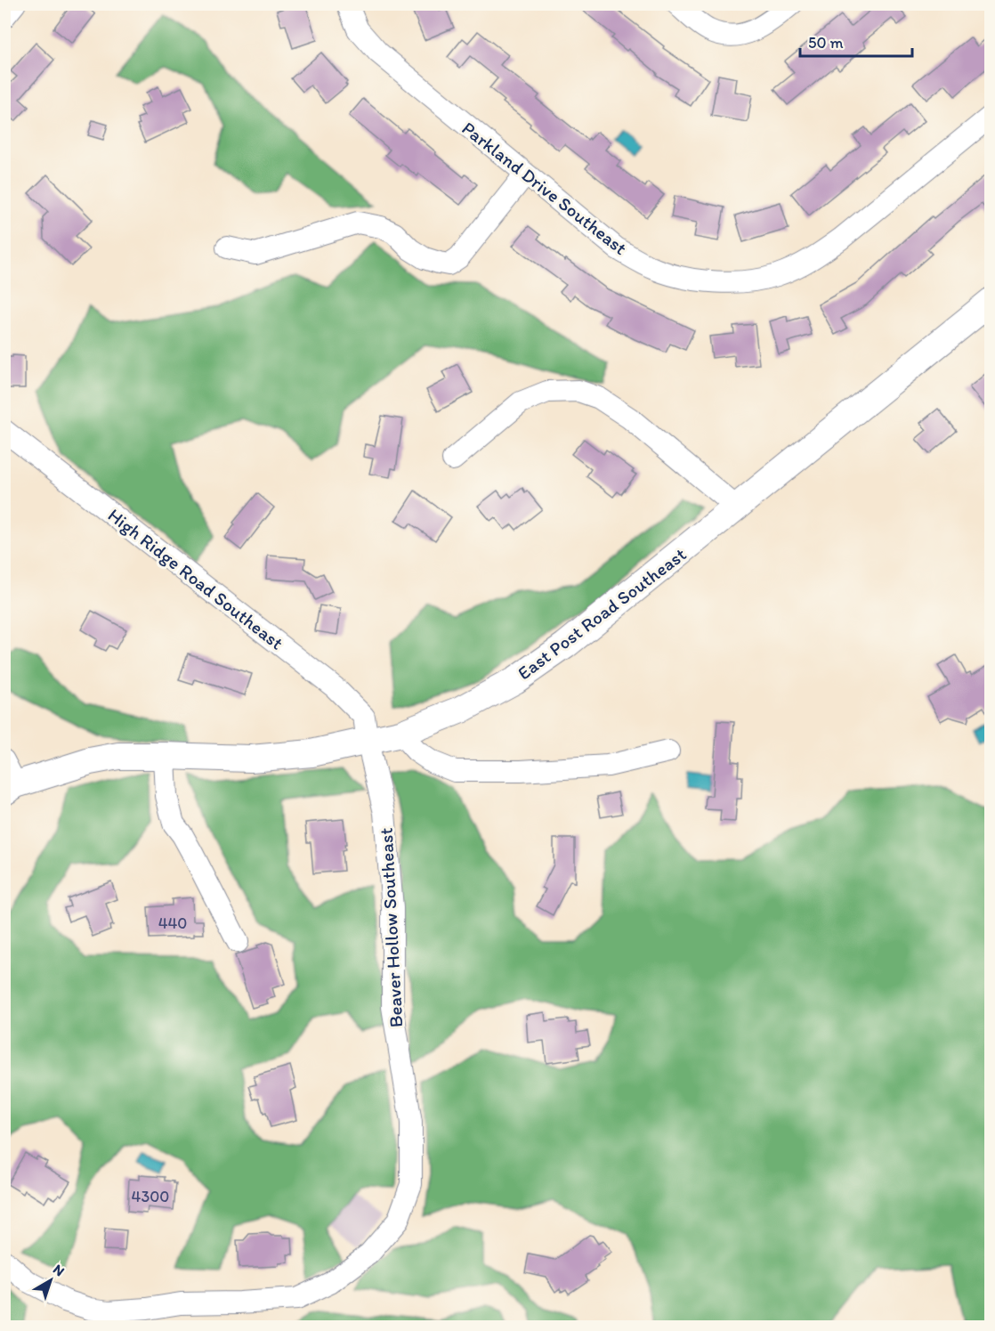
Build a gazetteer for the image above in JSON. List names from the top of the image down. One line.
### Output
{"streets":{"main road":["East Post Road Southeast"],"street":["Parkland Drive Southeast","High Ridge Road Southeast","Beaver Hollow Southeast"]},"crossings":[["High Ridge Road Southeast","East Post Road Southeast"],["High Ridge Road Southeast","Beaver Hollow Southeast"],["East Post Road Southeast","Beaver Hollow Southeast"]],"house_numbers":["440","4300"],"scale_bar":"50 m","north":"top right"}
